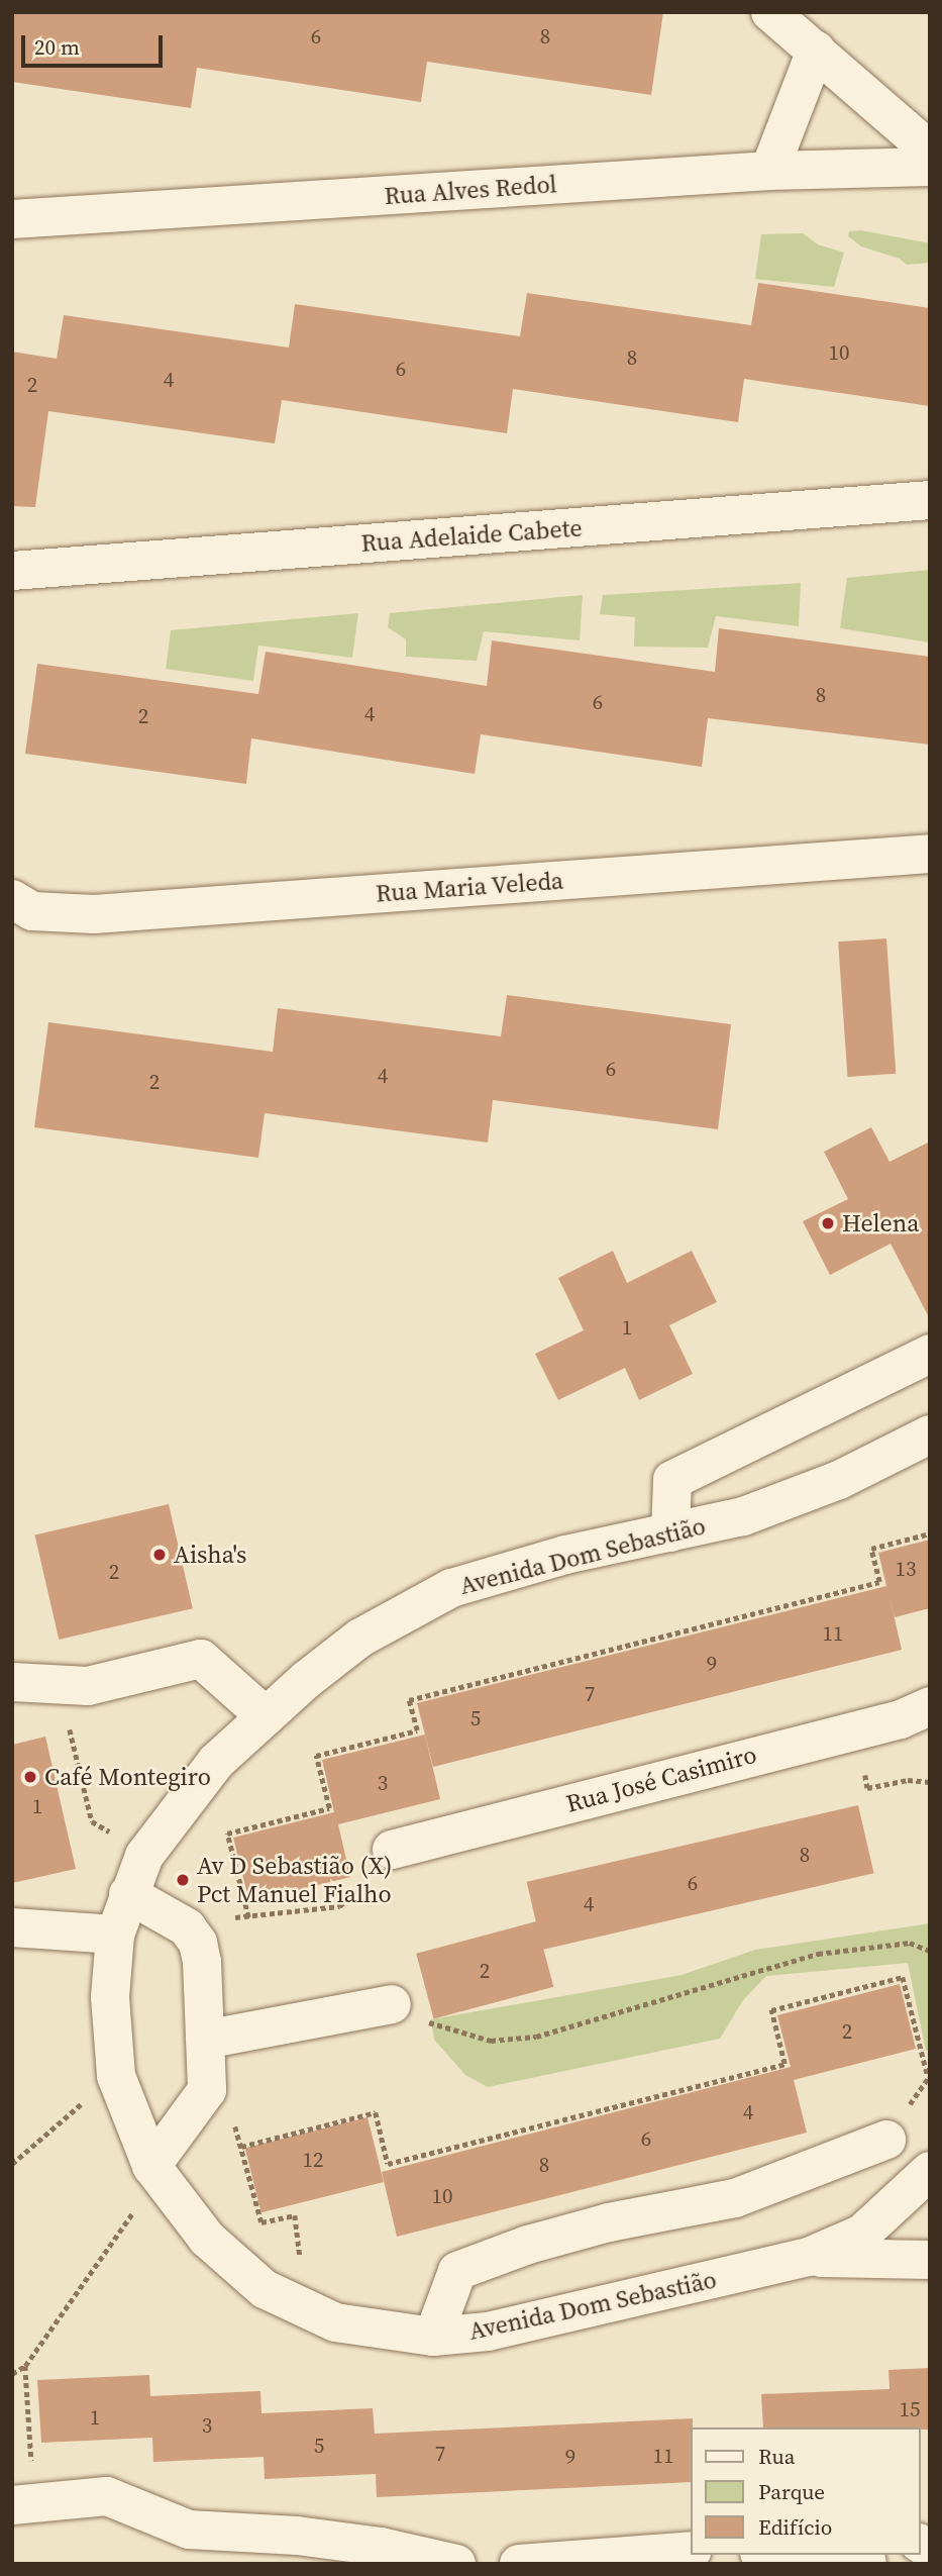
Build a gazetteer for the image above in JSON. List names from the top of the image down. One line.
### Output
{"streets":{"street":["Rua Alves Redol","Rua Adelaide Cabete","Rua Maria Veleda","Avenida Dom Sebastião","Rua José Casimiro"]},"places":["Helena","Aisha's","Café Montegiro","Av D Sebastião (X) Pct Manuel Fialho"],"house_numbers":["6","8","10","8","6","4","2","8","6","4","2","6","4","2","1","13","2","11","9","7","5","3","1","8","6","4","2","2","4","6","12","8","10","15","1","3","5","7","11","9"],"legend":["Rua","Parque","Edifício"],"scale_bar":"20 m"}
